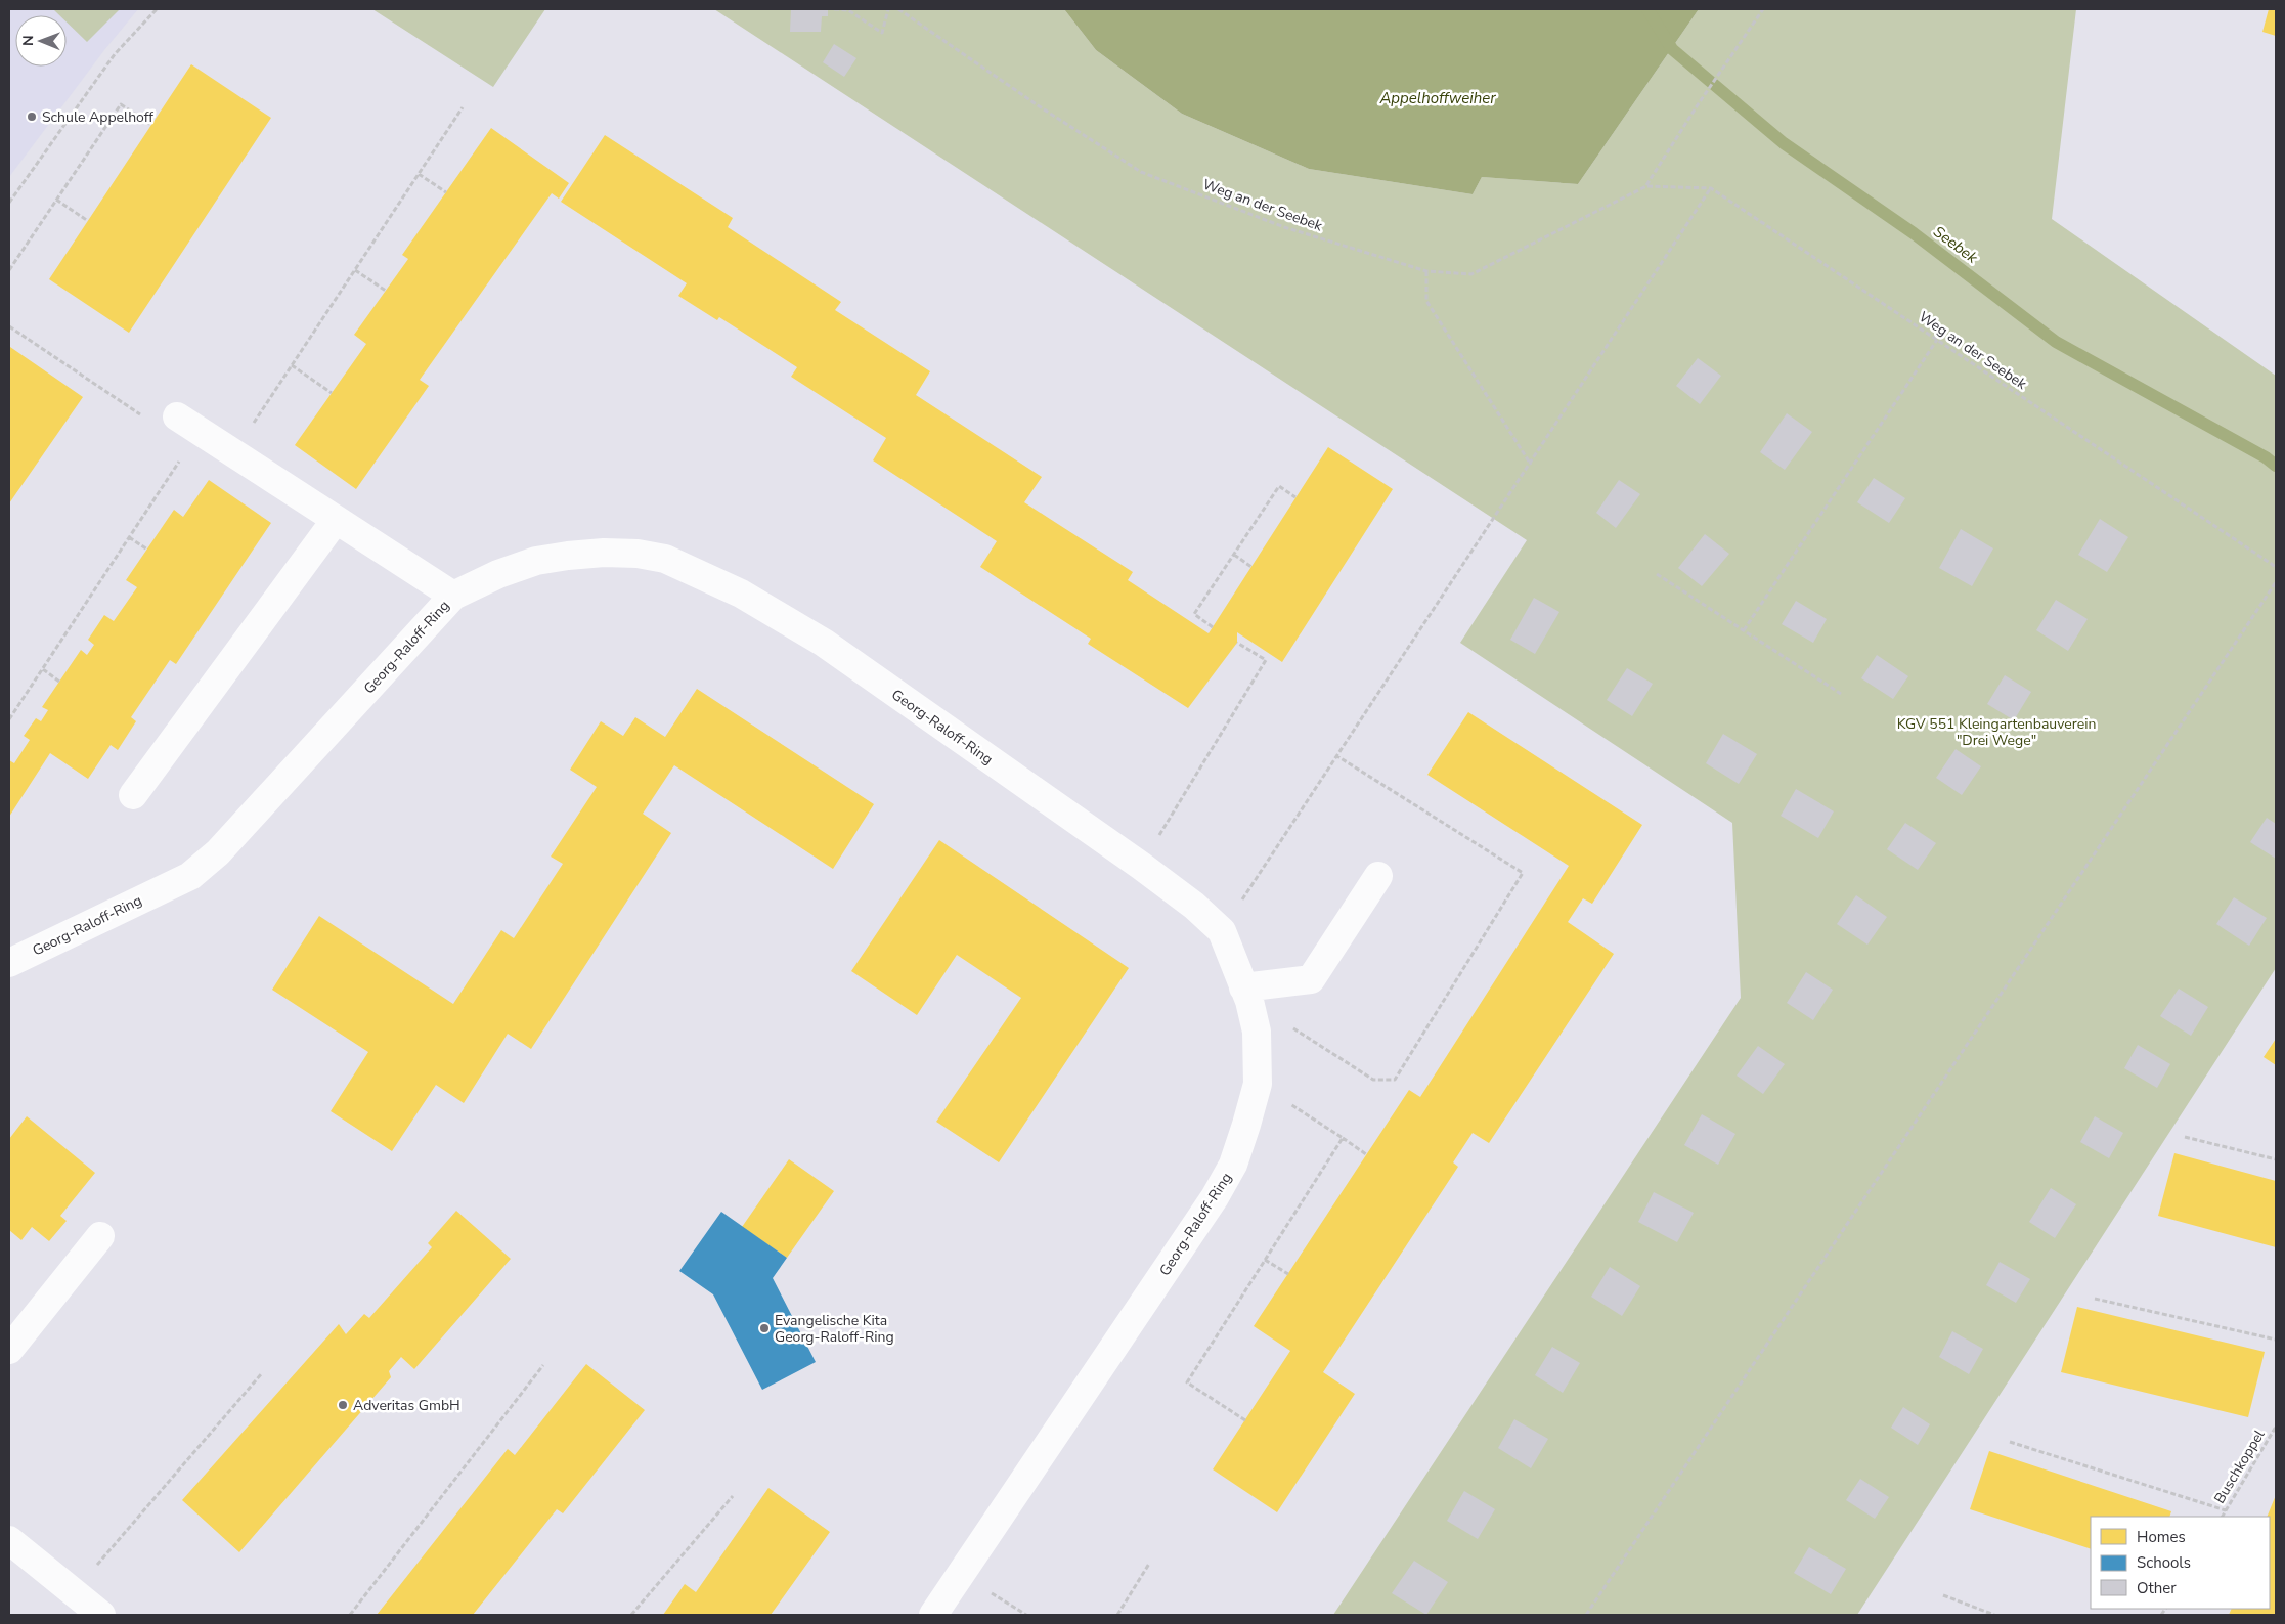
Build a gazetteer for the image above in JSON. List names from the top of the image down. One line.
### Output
{"streets":{"street":["Georg-Raloff-Ring"],"path":["Weg an der Seebek","Buschkoppel"]},"water":["Appelhoffweiher","Seebek"],"parks":["KGV 551 Kleingartenbauverein \"Drei Wege\""],"places":["Schule Appelhoff","Evangelische Kita Georg-Raloff-Ring","Adveritas GmbH"],"legend":["Homes","Schools","Other"],"north":"left"}
